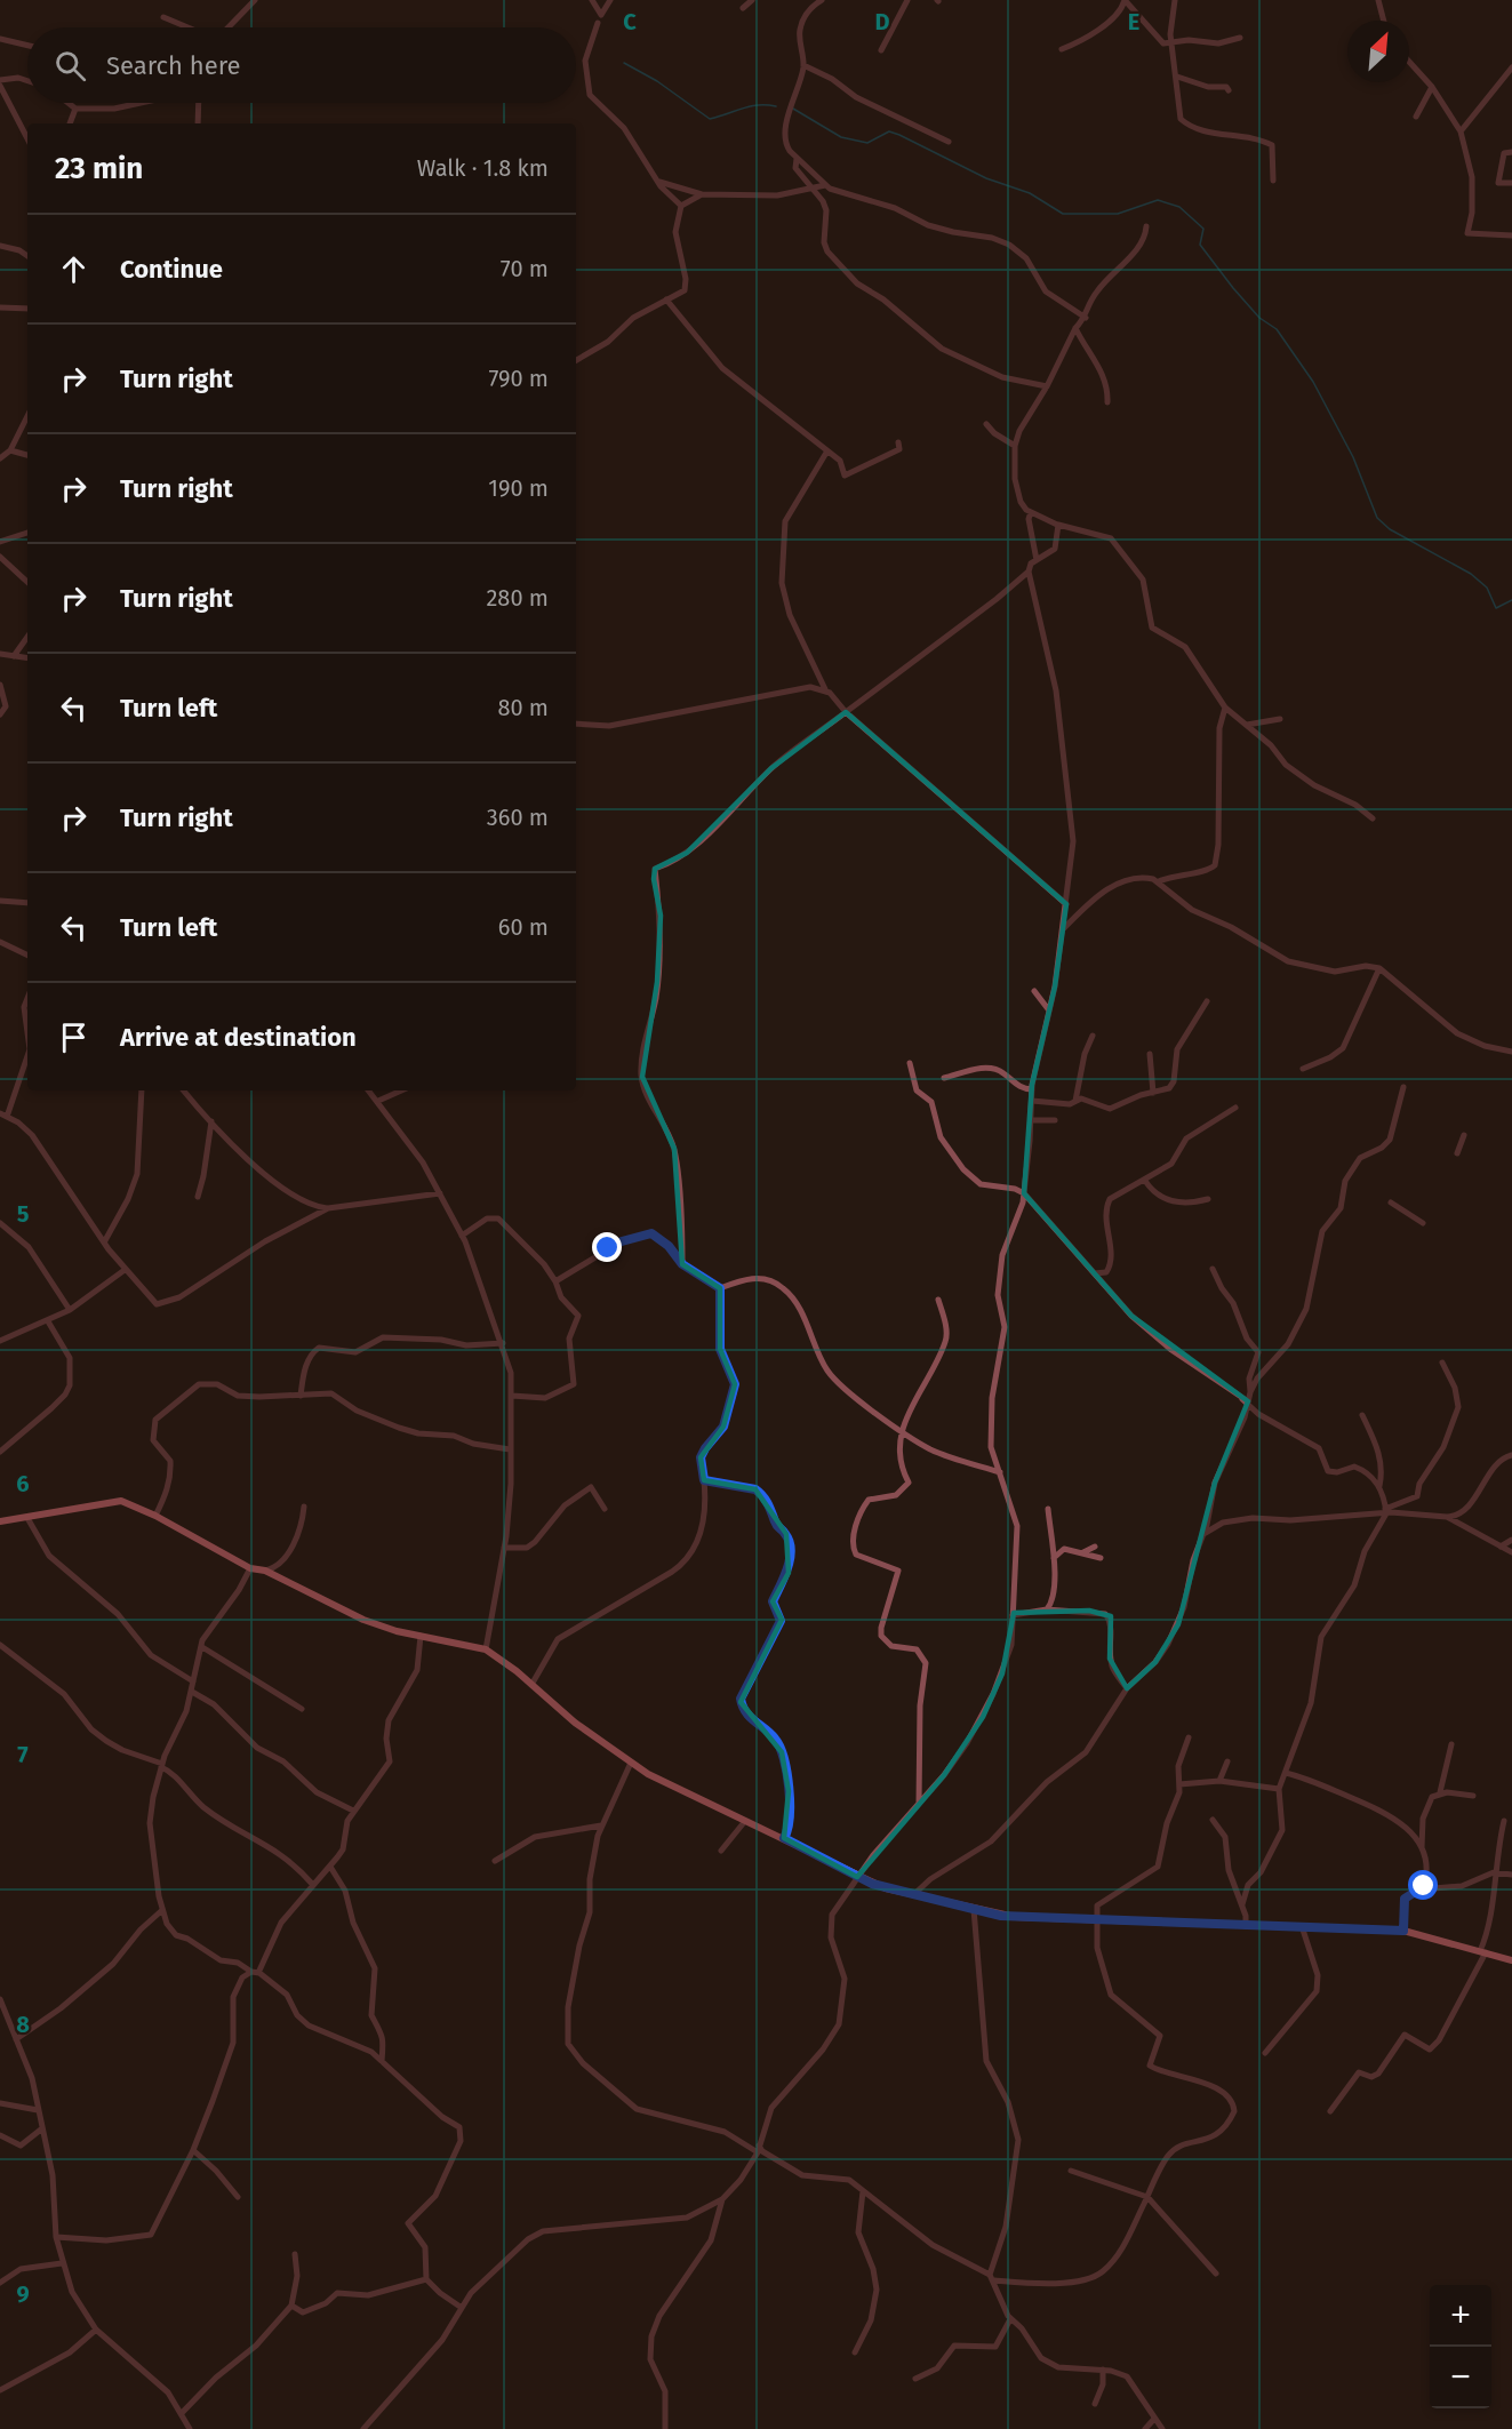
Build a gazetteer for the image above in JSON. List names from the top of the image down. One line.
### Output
{"north":"top right","page":{"search":"Search here","heading":["23 min","Walk · 1.8 km"],"list":[["Continue","70 m"],["Turn right","790 m"],["Turn right","190 m"],["Turn right","280 m"],["Turn left","80 m"],["Turn right","360 m"],["Turn left","60 m"],"Arrive at destination"],"map_buttons":["+","−"]},"grid":{"columns":["C","D","E"],"rows":["5","6","7","8","9"]}}
